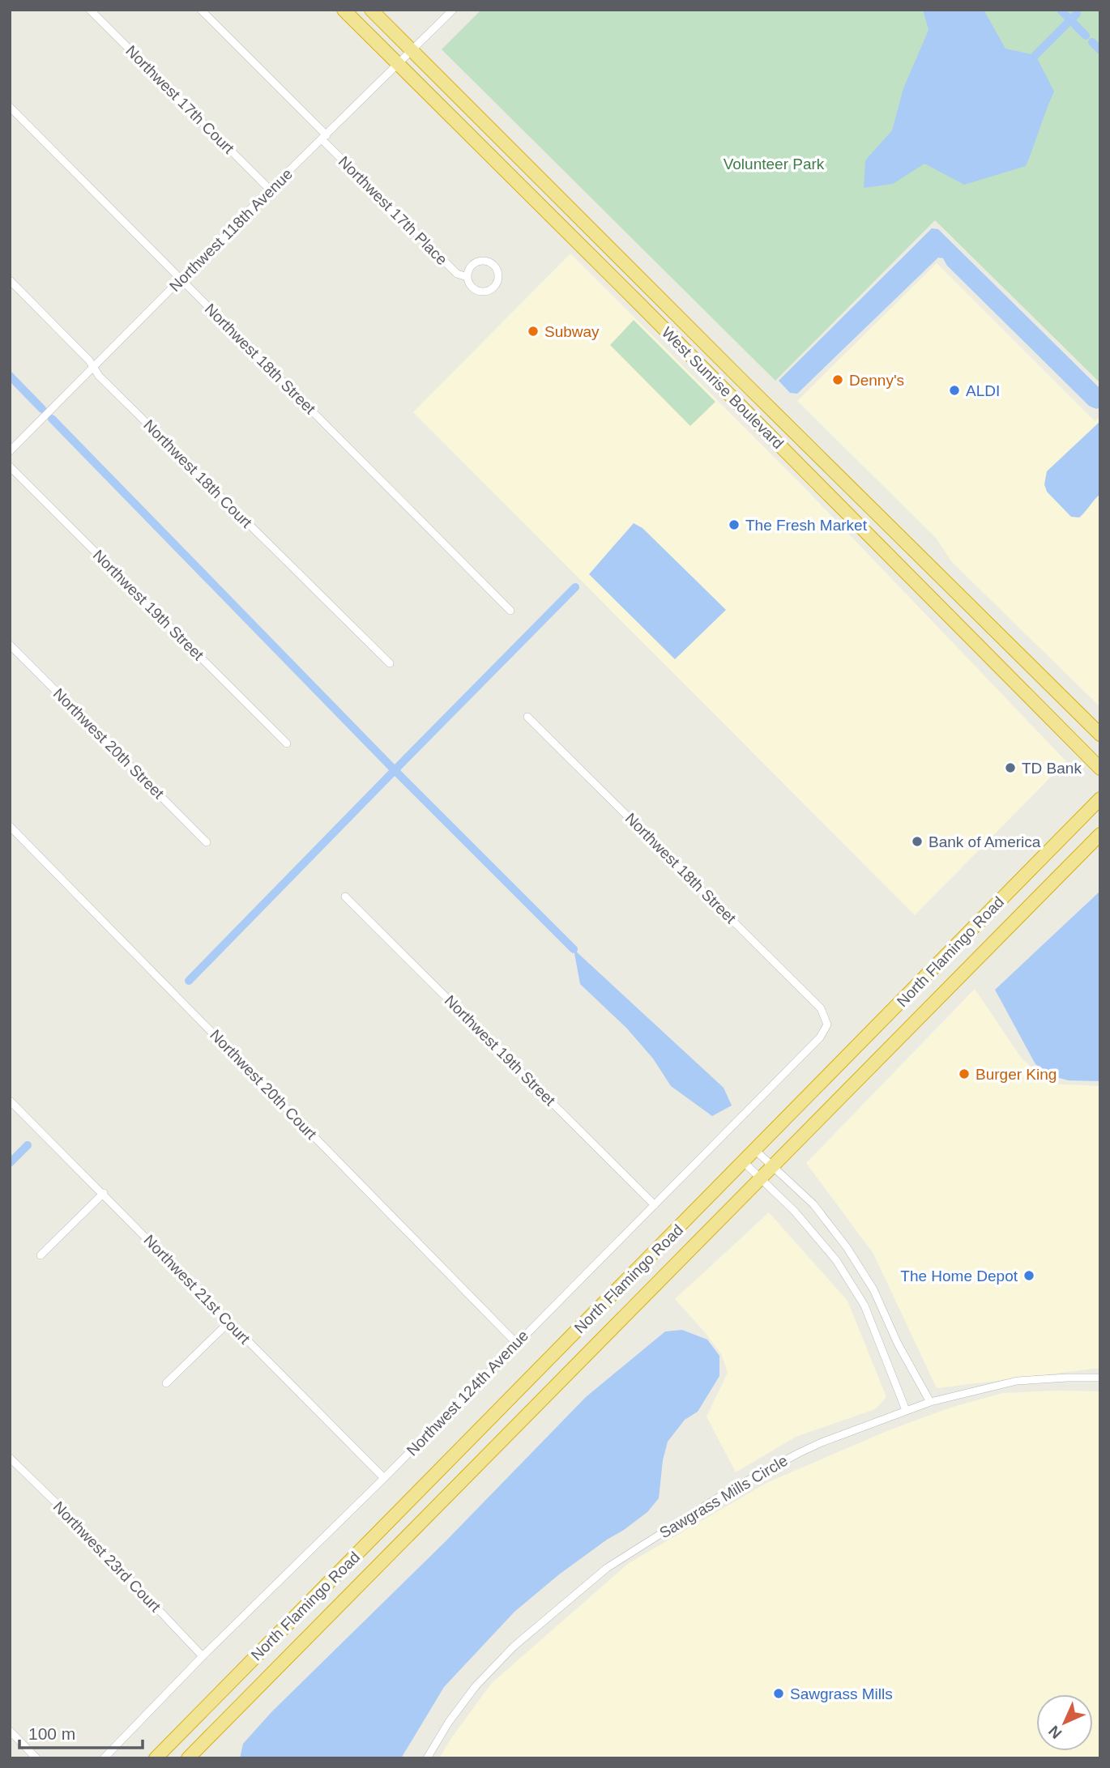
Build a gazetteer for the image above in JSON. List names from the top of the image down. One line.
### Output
{"streets":{"highway":["West Sunrise Boulevard","North Flamingo Road"],"street":["Northwest 17th Court","Northwest 17th Place","Northwest 118th Avenue","Northwest 18th Street","Northwest 18th Court","Northwest 19th Street","Northwest 20th Street","Northwest 20th Court","Northwest 21st Court","Northwest 124th Avenue","Sawgrass Mills Circle","Northwest 23rd Court"]},"crossings":[["Northwest 17th Court","Northwest 118th Avenue"],["Northwest 17th Place","Northwest 118th Avenue"],["Northwest 118th Avenue","Northwest 18th Street"],["Northwest 118th Avenue","West Sunrise Boulevard"],["Northwest 118th Avenue","Northwest 18th Court"],["Northwest 18th Street","Northwest 124th Avenue"],["Northwest 19th Street","Northwest 124th Avenue"],["Northwest 20th Court","Northwest 124th Avenue"],["Northwest 21st Court","Northwest 124th Avenue"],["Northwest 124th Avenue","Northwest 23rd Court"]],"parks":["Volunteer Park"],"places":["Subway","Denny's","ALDI","The Fresh Market","TD Bank","Bank of America","Burger King","The Home Depot","Sawgrass Mills"],"scale_bar":"100 m","north":"bottom left"}
